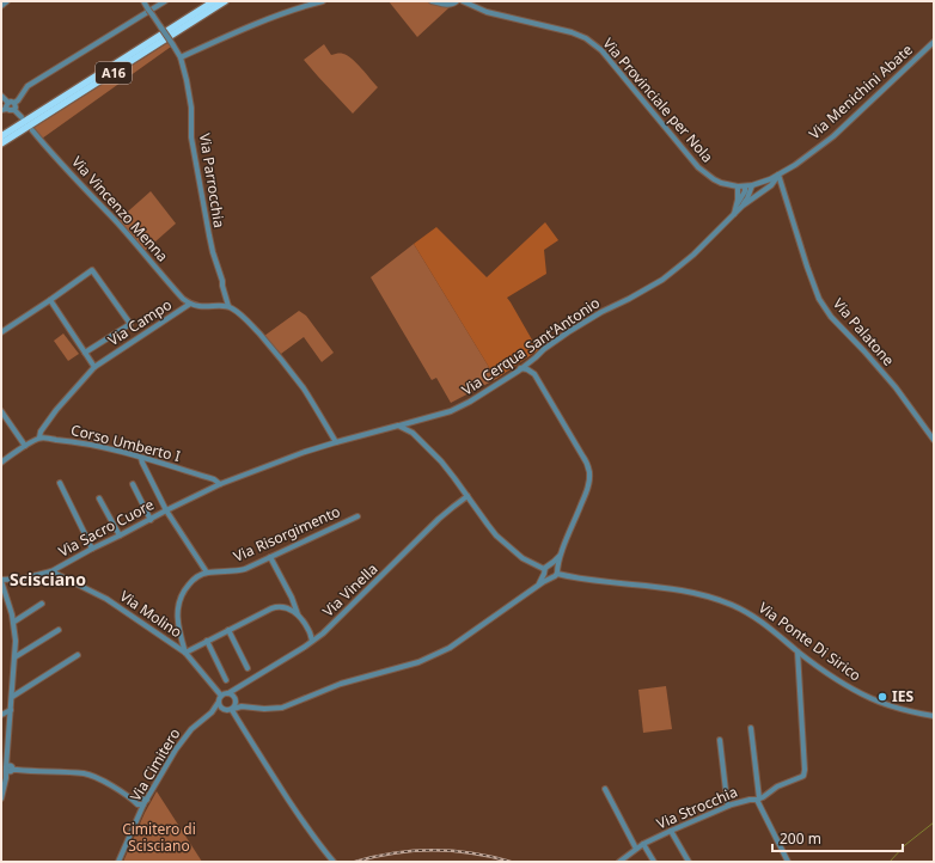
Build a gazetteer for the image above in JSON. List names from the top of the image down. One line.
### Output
{"streets":{"highway":["A16"],"street":["Via Menichini Abate","Via Provinciale per Nola","Via Parrocchia","Via Vincenzo Menna","Via Campo","Via Palatone","Via Cerqua Sant'Antonio","Corso Umberto I","Via Sacro Cuore","Via Risorgimento","Via Vinella","Via Molino","Via Ponte Di Sirico","Via Cimitero","Via Strocchia"]},"crossings":[["Via Menichini Abate","Via Provinciale per Nola"],["Via Menichini Abate","Via Palatone"],["Via Menichini Abate","Via Cerqua Sant'Antonio"],["Via Provinciale per Nola","Via Palatone"],["Via Provinciale per Nola","Via Cerqua Sant'Antonio"],["Via Parrocchia","Via Campo"],["Via Vincenzo Menna","Via Campo"],["Via Campo","Corso Umberto I"],["Via Palatone","Via Cerqua Sant'Antonio"],["Via Cerqua Sant'Antonio","Via Sacro Cuore"],["Corso Umberto I","Via Sacro Cuore"],["Via Sacro Cuore","Via Molino"],["Via Vinella","Via Molino"],["Via Ponte Di Sirico","Via Strocchia"]],"districts":["Scisciano"],"parks":["Cimitero di Scisciano"],"places":["IES"],"scale_bar":"200 m"}
